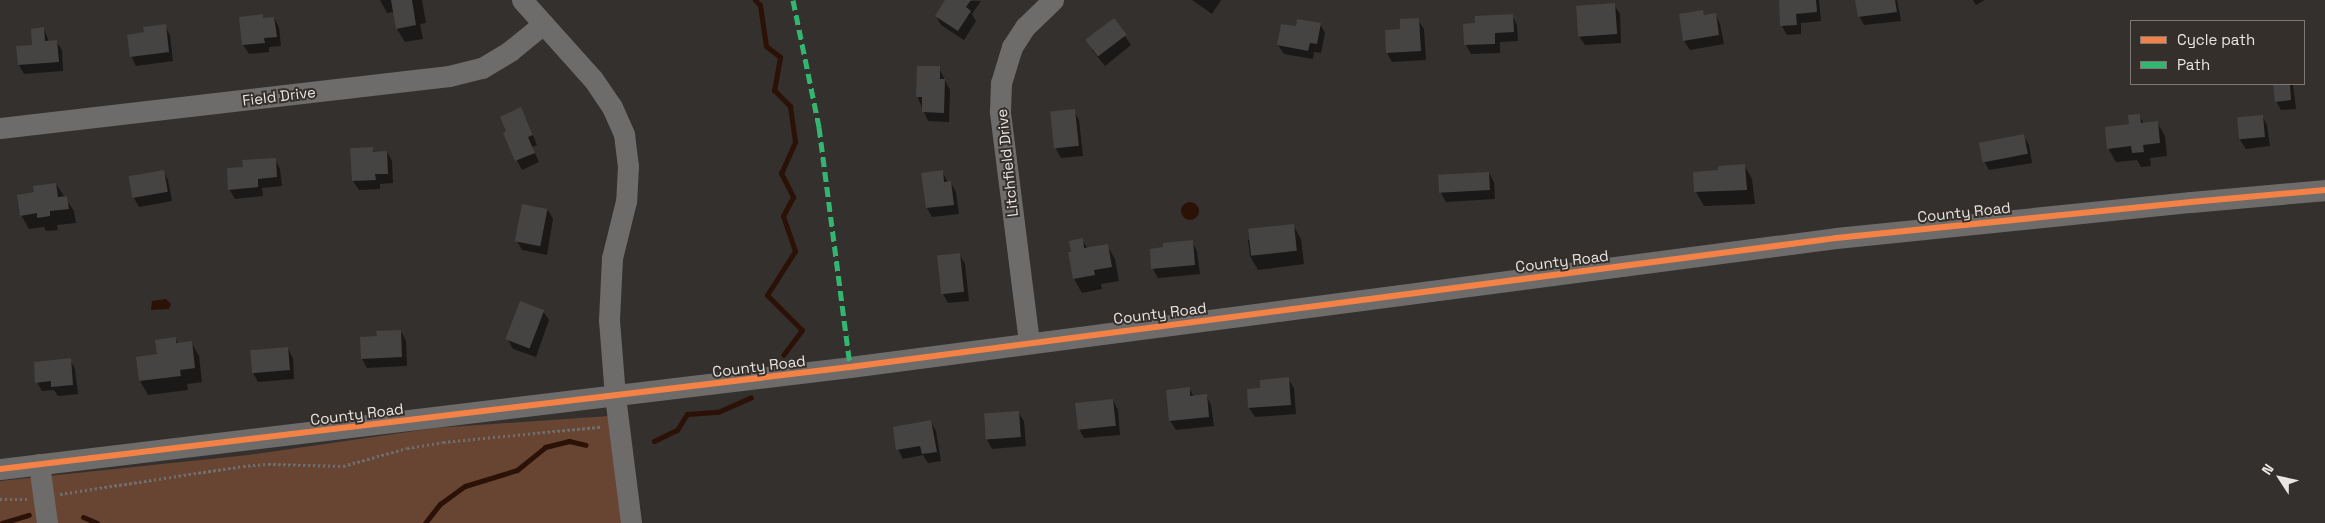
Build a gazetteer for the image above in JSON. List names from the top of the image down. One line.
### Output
{"streets":{"street":["Field Drive","Litchfield Drive","County Road"]},"crossings":[["Litchfield Drive","County Road"]],"legend":["Cycle path","Path"],"north":"top left"}
